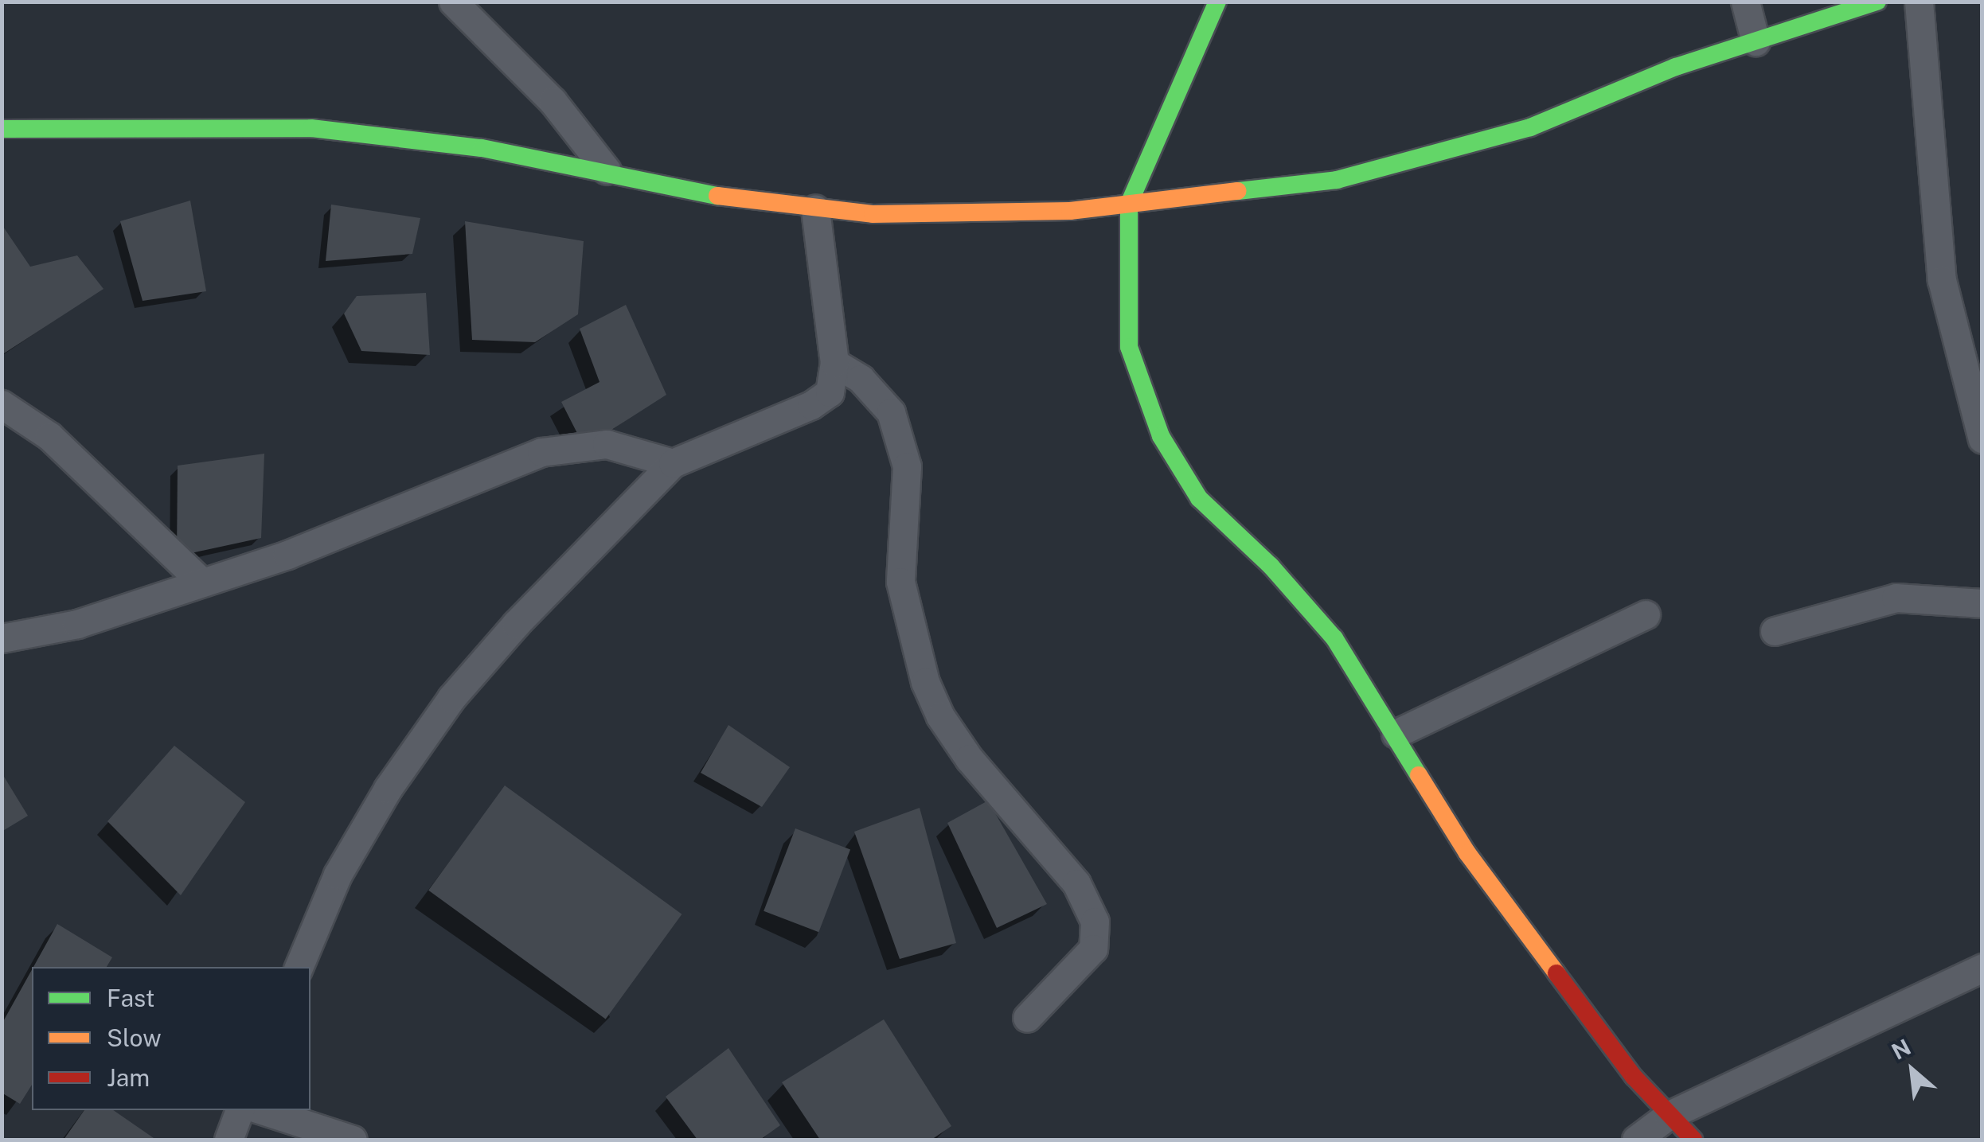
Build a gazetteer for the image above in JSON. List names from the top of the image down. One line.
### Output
{"legend":["Fast","Slow","Jam"],"north":"top left"}
